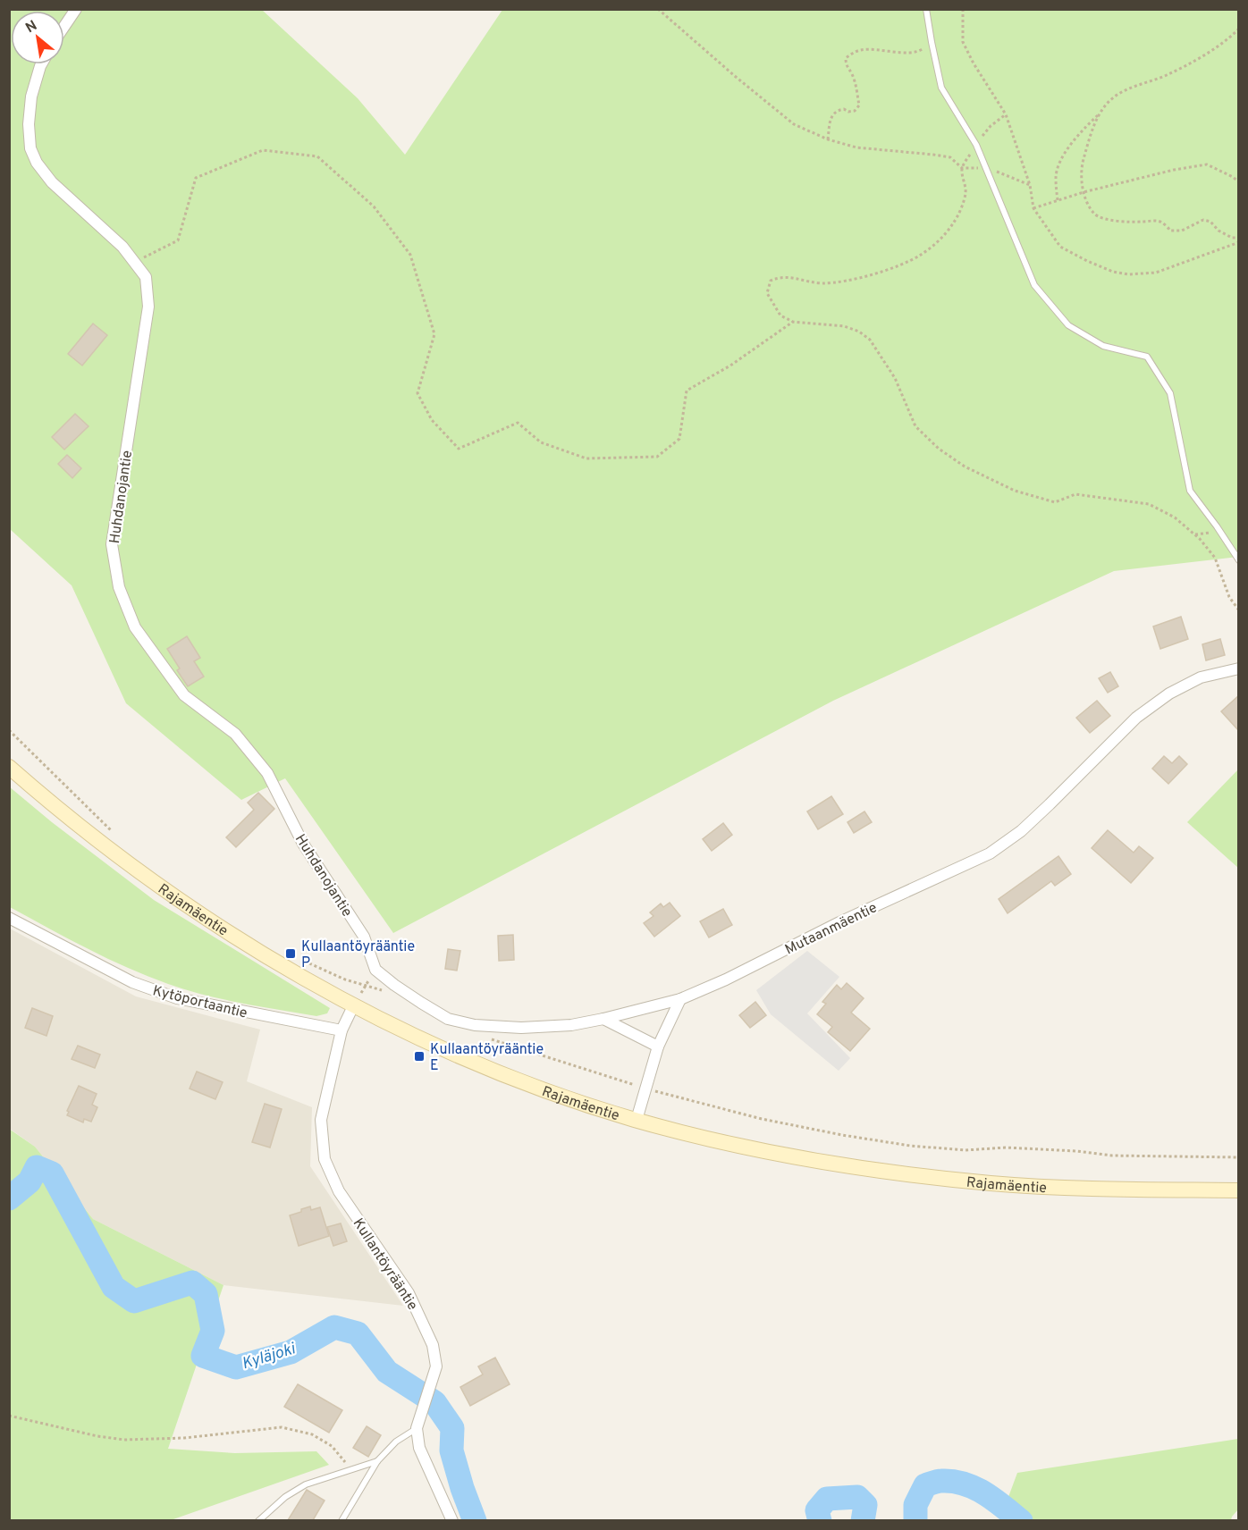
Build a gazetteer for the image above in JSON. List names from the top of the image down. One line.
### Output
{"streets":{"main road":["Rajamäentie"],"street":["Huhdanojantie","Mutaanmäentie","Kytöportaantie","Kullantöyrääntie"]},"crossings":[["Huhdanojantie","Mutaanmäentie"],["Rajamäentie","Kullantöyrääntie"],["Kytöportaantie","Kullantöyrääntie"]],"water":["Kyläjoki"],"places":{"transit":["Kullaantöyrääntie P","Kullaantöyrääntie E"]},"north":"top left"}
